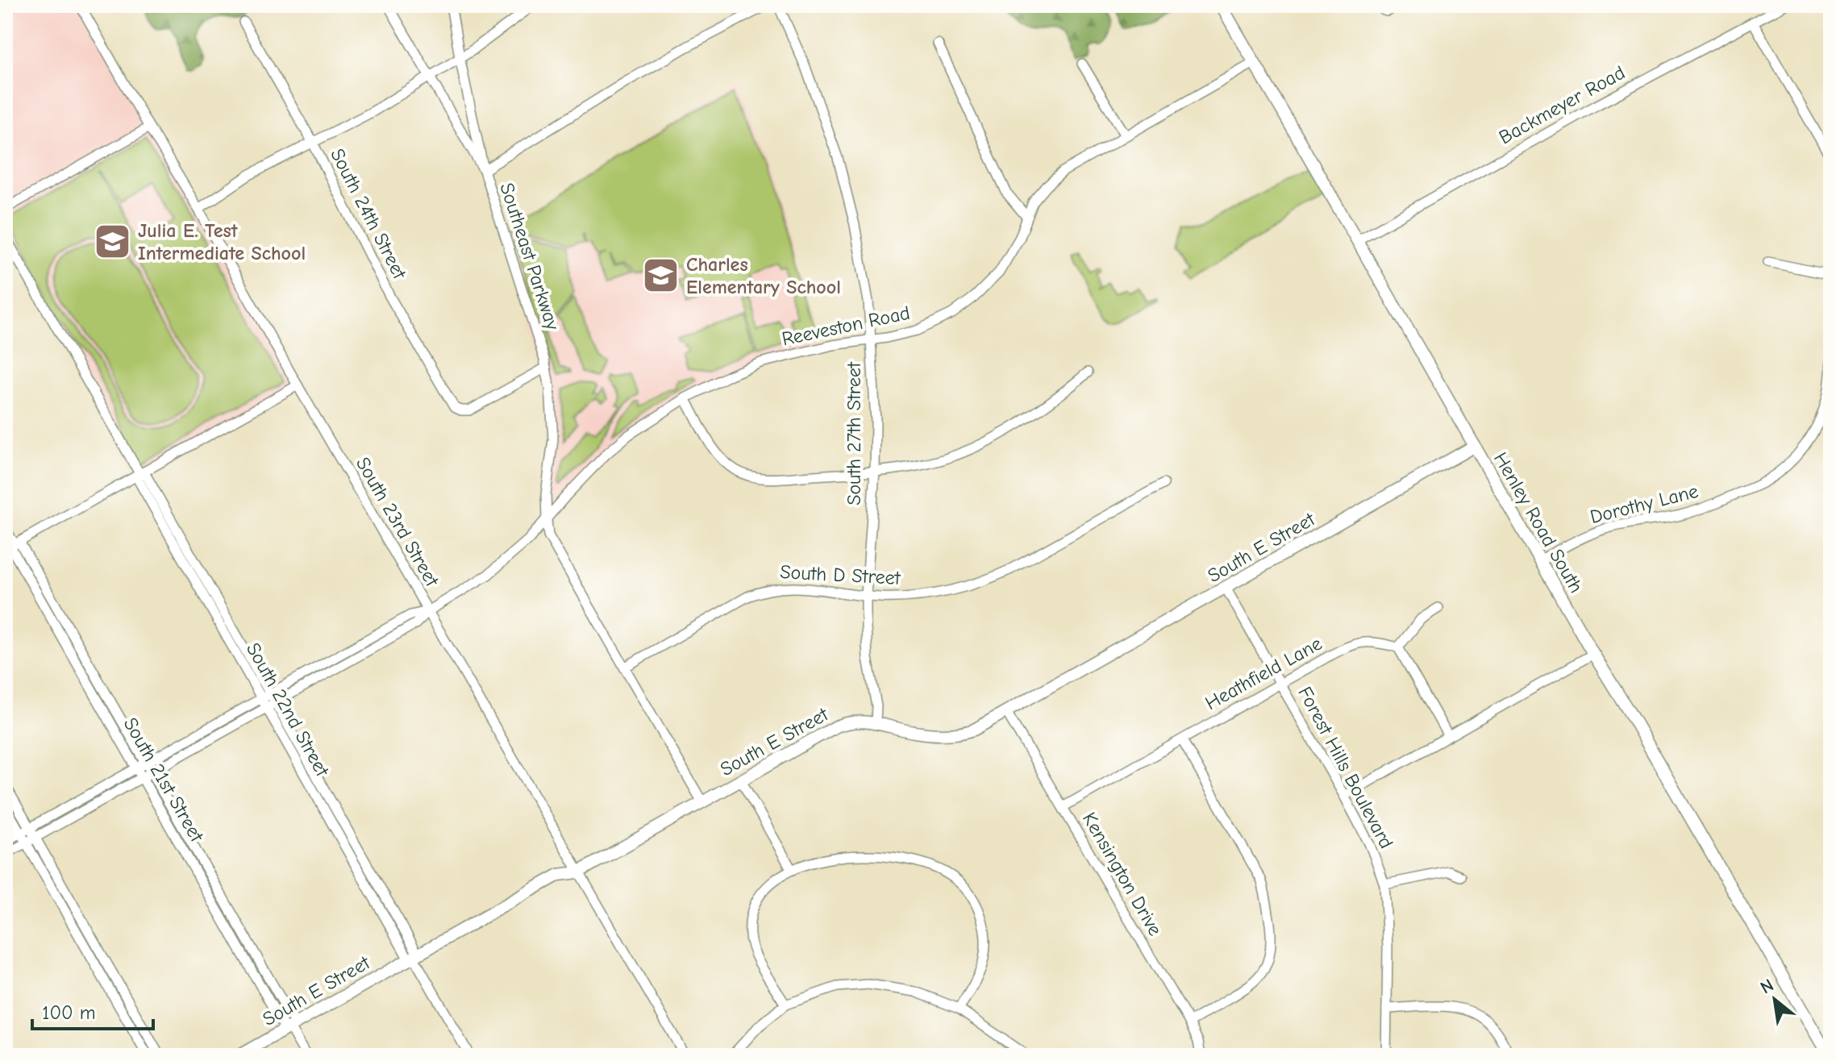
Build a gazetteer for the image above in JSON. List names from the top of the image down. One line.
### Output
{"streets":{"street":["Backmeyer Road","South 24th Street","Southeast Parkway","Reeveston Road","South 27th Street","Dorothy Lane","South 23rd Street","Henley Road South","South E Street","South D Street","Heathfield Lane","South 22nd Street","Forest Hills Boulevard","South 21st Street","Kensington Drive"]},"crossings":[["Backmeyer Road","Henley Road South"],["South 24th Street","Southeast Parkway"],["Southeast Parkway","Reeveston Road"],["Reeveston Road","South 27th Street"],["Reeveston Road","South 23rd Street"],["Reeveston Road","Henley Road South"],["Reeveston Road","South 22nd Street"],["Reeveston Road","South 21st Street"],["South 27th Street","South E Street"],["South 27th Street","South D Street"],["Dorothy Lane","Henley Road South"],["South 23rd Street","South E Street"],["Henley Road South","South E Street"],["South E Street","South 22nd Street"],["South E Street","Forest Hills Boulevard"],["South E Street","South 21st Street"],["South E Street","Kensington Drive"],["Heathfield Lane","Forest Hills Boulevard"],["Heathfield Lane","Kensington Drive"]],"places":{"school or university":["Julia E. Test Intermediate School","Charles Elementary School"]},"scale_bar":"100 m","north":"top left"}
